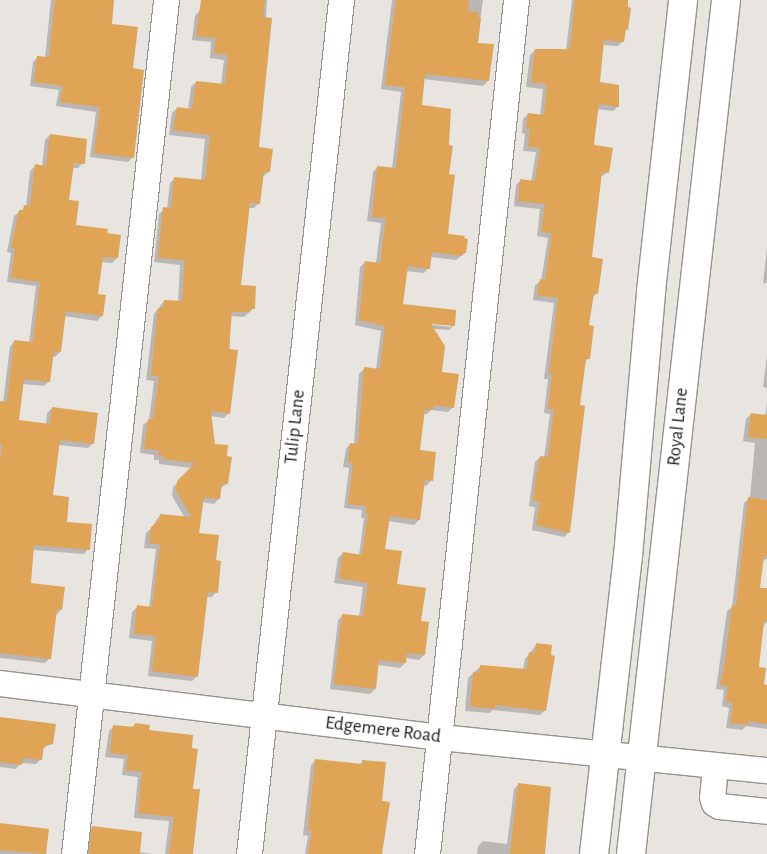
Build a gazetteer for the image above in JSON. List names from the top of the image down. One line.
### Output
{"streets":{"main road":["Royal Lane"],"street":["Tulip Lane","Edgemere Road"]},"crossings":[["Tulip Lane","Edgemere Road"],["Royal Lane","Edgemere Road"]]}
